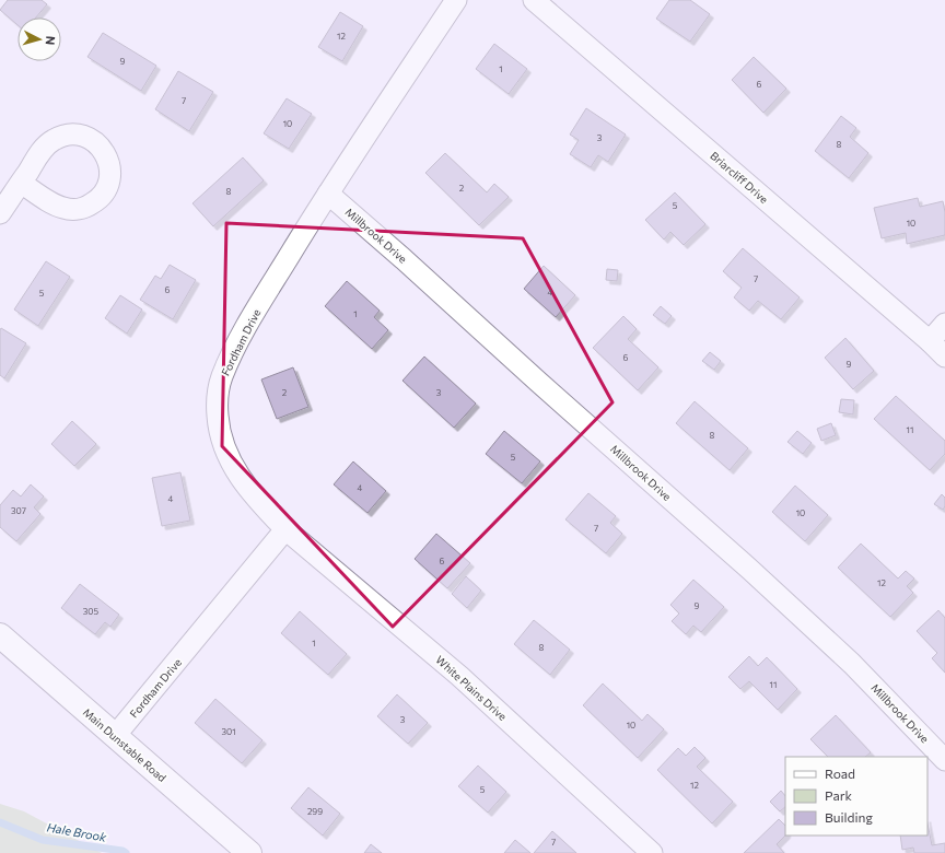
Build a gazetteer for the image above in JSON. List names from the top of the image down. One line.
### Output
{"streets":{"main road":["Main Dunstable Road"],"street":["Briarcliff Drive","Millbrook Drive","Fordham Drive","White Plains Drive"]},"crossings":[["Millbrook Drive","Fordham Drive"],["Fordham Drive","White Plains Drive"],["Fordham Drive","Main Dunstable Road"]],"water":["Hale Brook"],"house_numbers":["12","9","1","6","7","10","3","8","2","8","5","10","7","6","4","5","1","6","9","2","3","11","8","5","4","4","307","10","7","6","12","9","305","1","8","11","3","10","301","12","5","299","7"],"legend":["Road","Park","Building"],"north":"right"}
